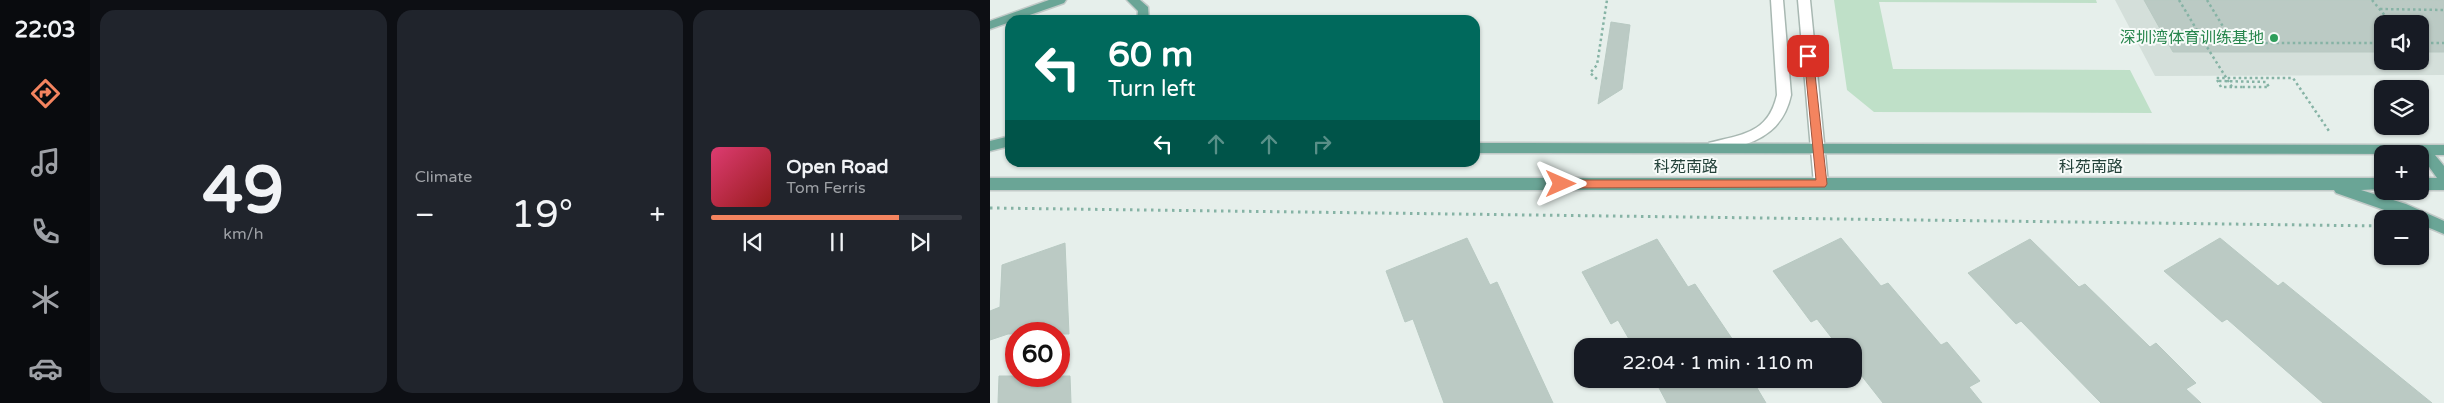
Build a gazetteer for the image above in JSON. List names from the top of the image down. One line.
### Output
{"streets":{"main road":["科苑南路"]},"places":["深圳湾体育训练基地"],"page":{"tabs":"22:03","tile":[["49","km/h"],"Climate"],"map_buttons":["+","−"],"turn":["60 m","Turn left"],"song":["Open Road","Tom Ferris"],"heat":["−","19°","+"],"limit":"60","trip":"22:04 · 1 min · 110 m"}}
